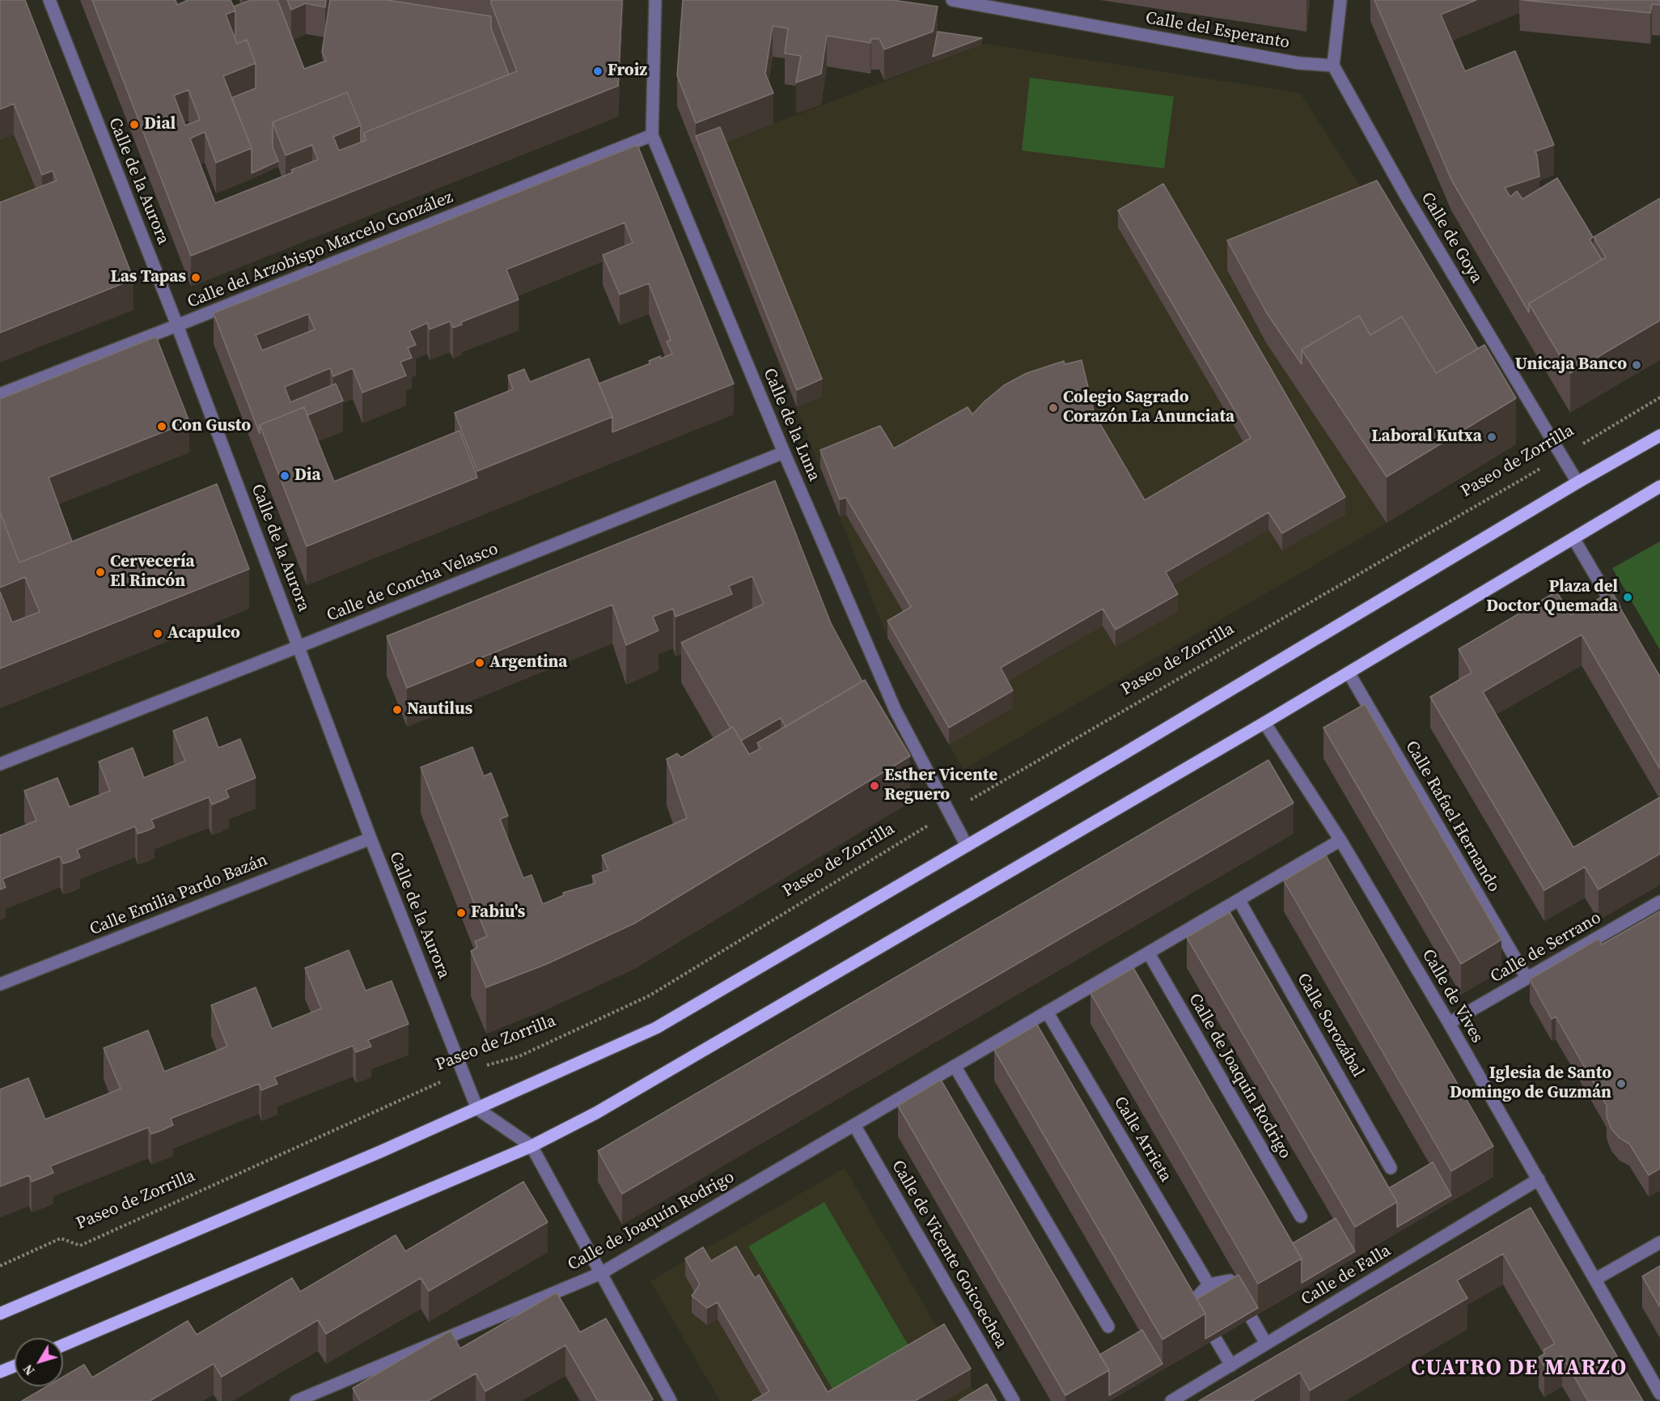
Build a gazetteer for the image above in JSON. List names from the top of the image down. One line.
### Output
{"streets":{"street":["Calle del Esperanto","Calle de la Aurora","Calle de Goya","Calle del Arzobispo Marcelo González","Calle de la Luna","Calle de Concha Velasco","Calle Rafael Hernando","Calle Emilia Pardo Bazán","Calle de Serrano","Calle de Vives","Calle Sorozábal","Calle de Joaquín Rodrigo","Calle Arrieta","Calle de Vicente Goicoechea","Calle de Falla"],"path":["Paseo de Zorrilla"]},"crossings":[["Calle del Esperanto","Calle de Goya"],["Calle de la Aurora","Calle del Arzobispo Marcelo González"],["Calle de la Aurora","Paseo de Zorrilla"],["Calle de la Aurora","Calle de Concha Velasco"],["Calle de la Aurora","Calle Emilia Pardo Bazán"],["Calle de Goya","Paseo de Zorrilla"],["Calle del Arzobispo Marcelo González","Calle de la Luna"],["Calle de la Luna","Paseo de Zorrilla"],["Calle de la Luna","Calle de Concha Velasco"],["Calle Rafael Hernando","Calle de Serrano"],["Calle de Serrano","Calle de Vives"],["Calle de Vives","Calle de Joaquín Rodrigo"],["Calle de Vives","Calle de Falla"],["Calle Sorozábal","Calle de Joaquín Rodrigo"],["Calle de Joaquín Rodrigo","Calle Arrieta"],["Calle de Joaquín Rodrigo","Calle de Vicente Goicoechea"]],"districts":["CUATRO DE MARZO"],"places":["Froiz","Dial","Las Tapas","Unicaja Banco","Colegio Sagrado Corazón La Anunciata","Con Gusto","Laboral Kutxa","Dia","Cervecería El Rincón","Plaza del Doctor Quemada","Acapulco","Argentina","Nautilus","Esther Vicente Reguero","Fabiu's","Iglesia de Santo Domingo de Guzmán"],"north":"bottom left"}
